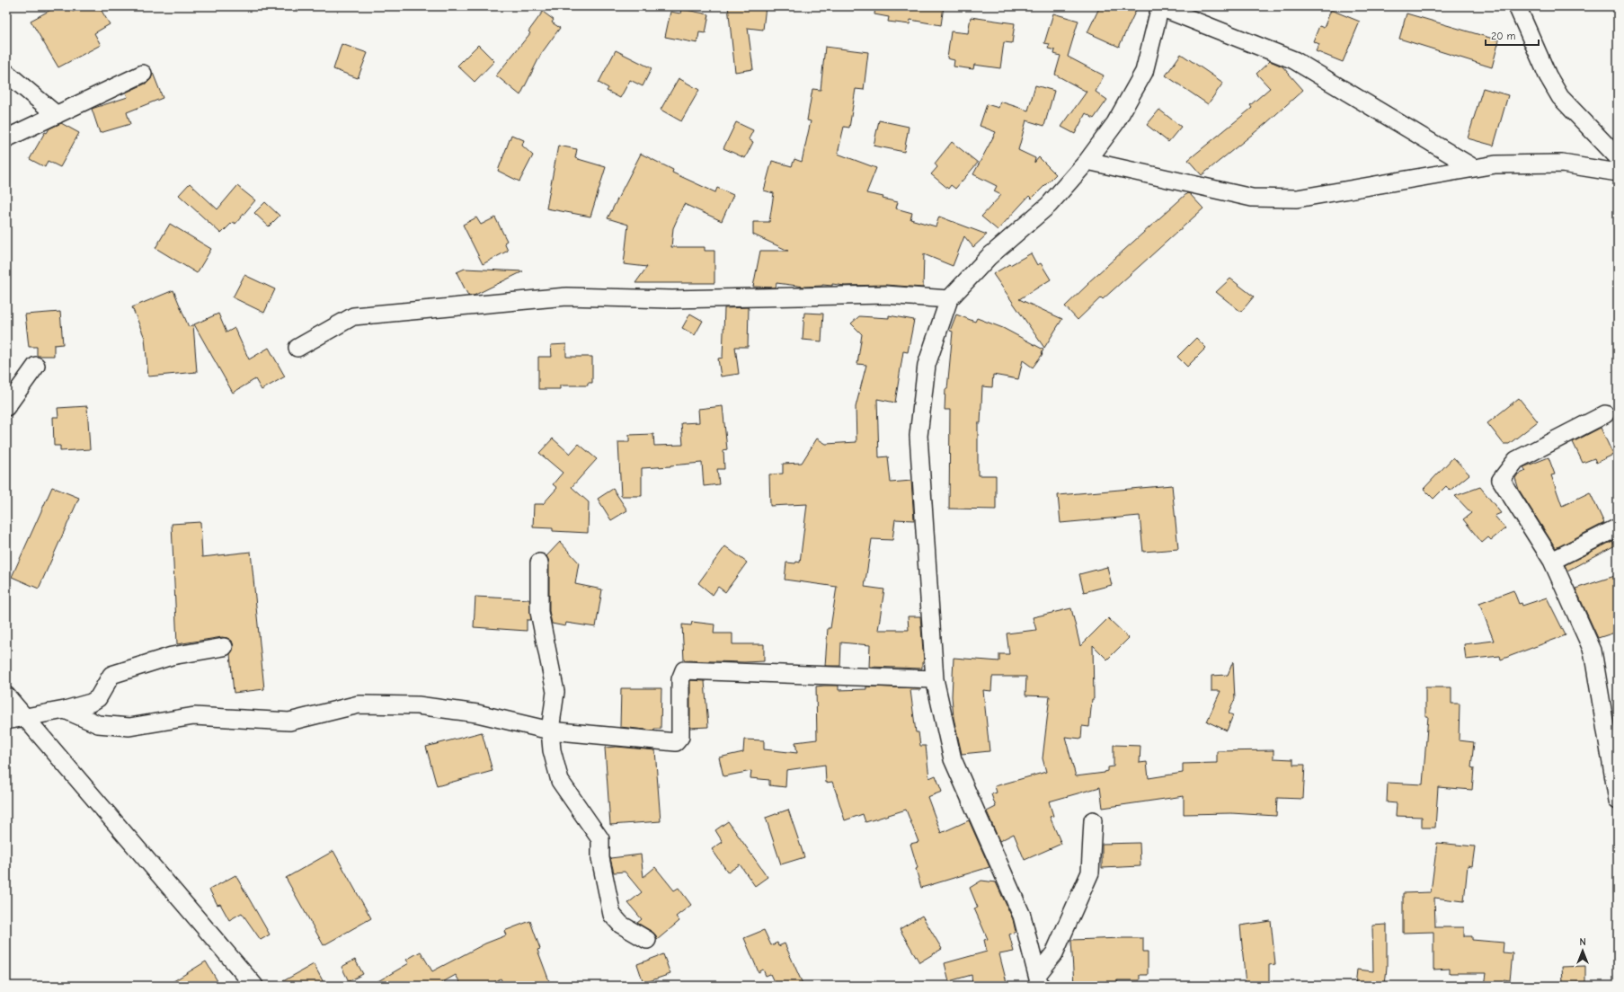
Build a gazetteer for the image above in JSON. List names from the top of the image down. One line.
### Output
{"scale_bar":"20 m","north":"top"}
